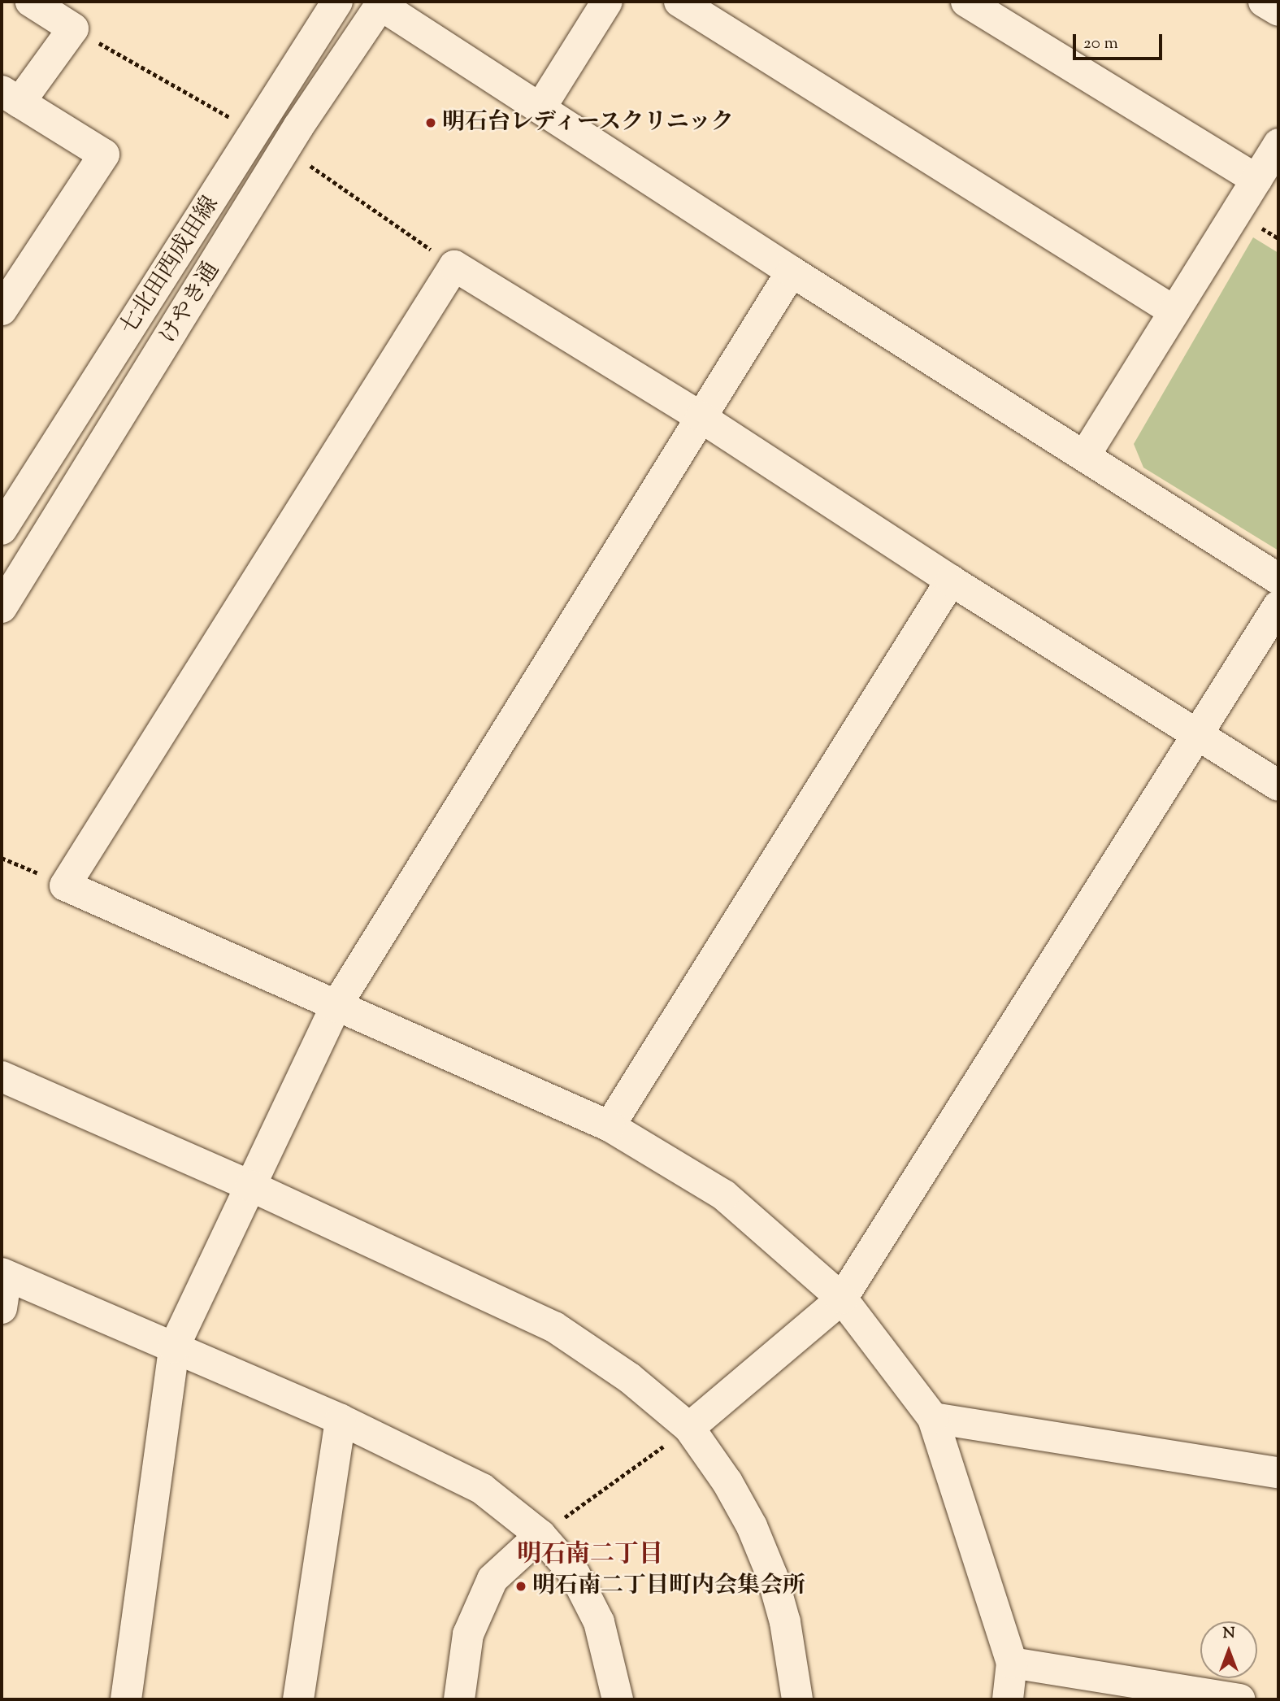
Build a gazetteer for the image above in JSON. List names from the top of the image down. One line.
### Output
{"streets":{"street":["七北田西成田線","けやき通"]},"districts":["明石南二丁目"],"places":["明石台レディースクリニック","明石南二丁目町内会集会所"],"scale_bar":"20 m","north":"top"}
